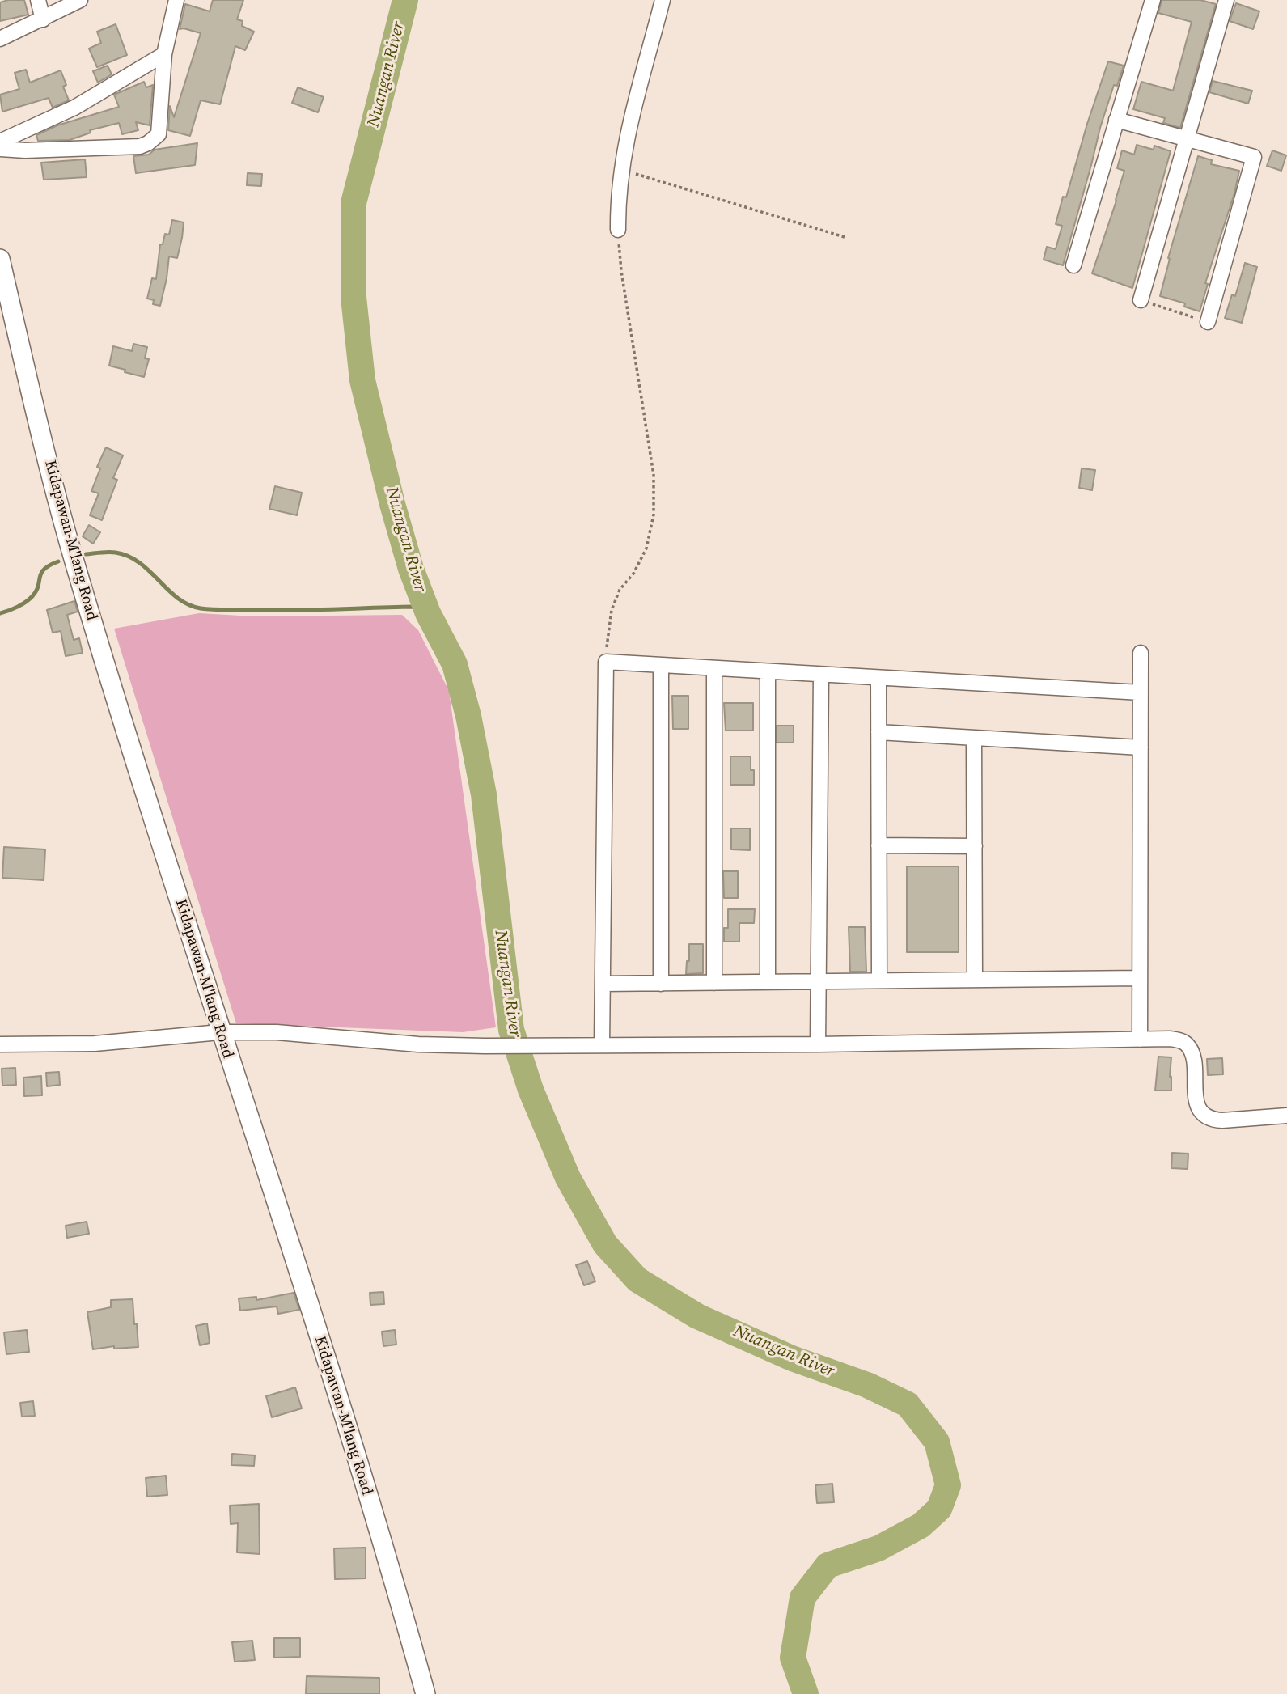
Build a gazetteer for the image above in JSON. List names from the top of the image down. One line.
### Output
{"streets":{"main road":["Kidapawan-M'lang Road"]},"water":["Nuangan River"]}
